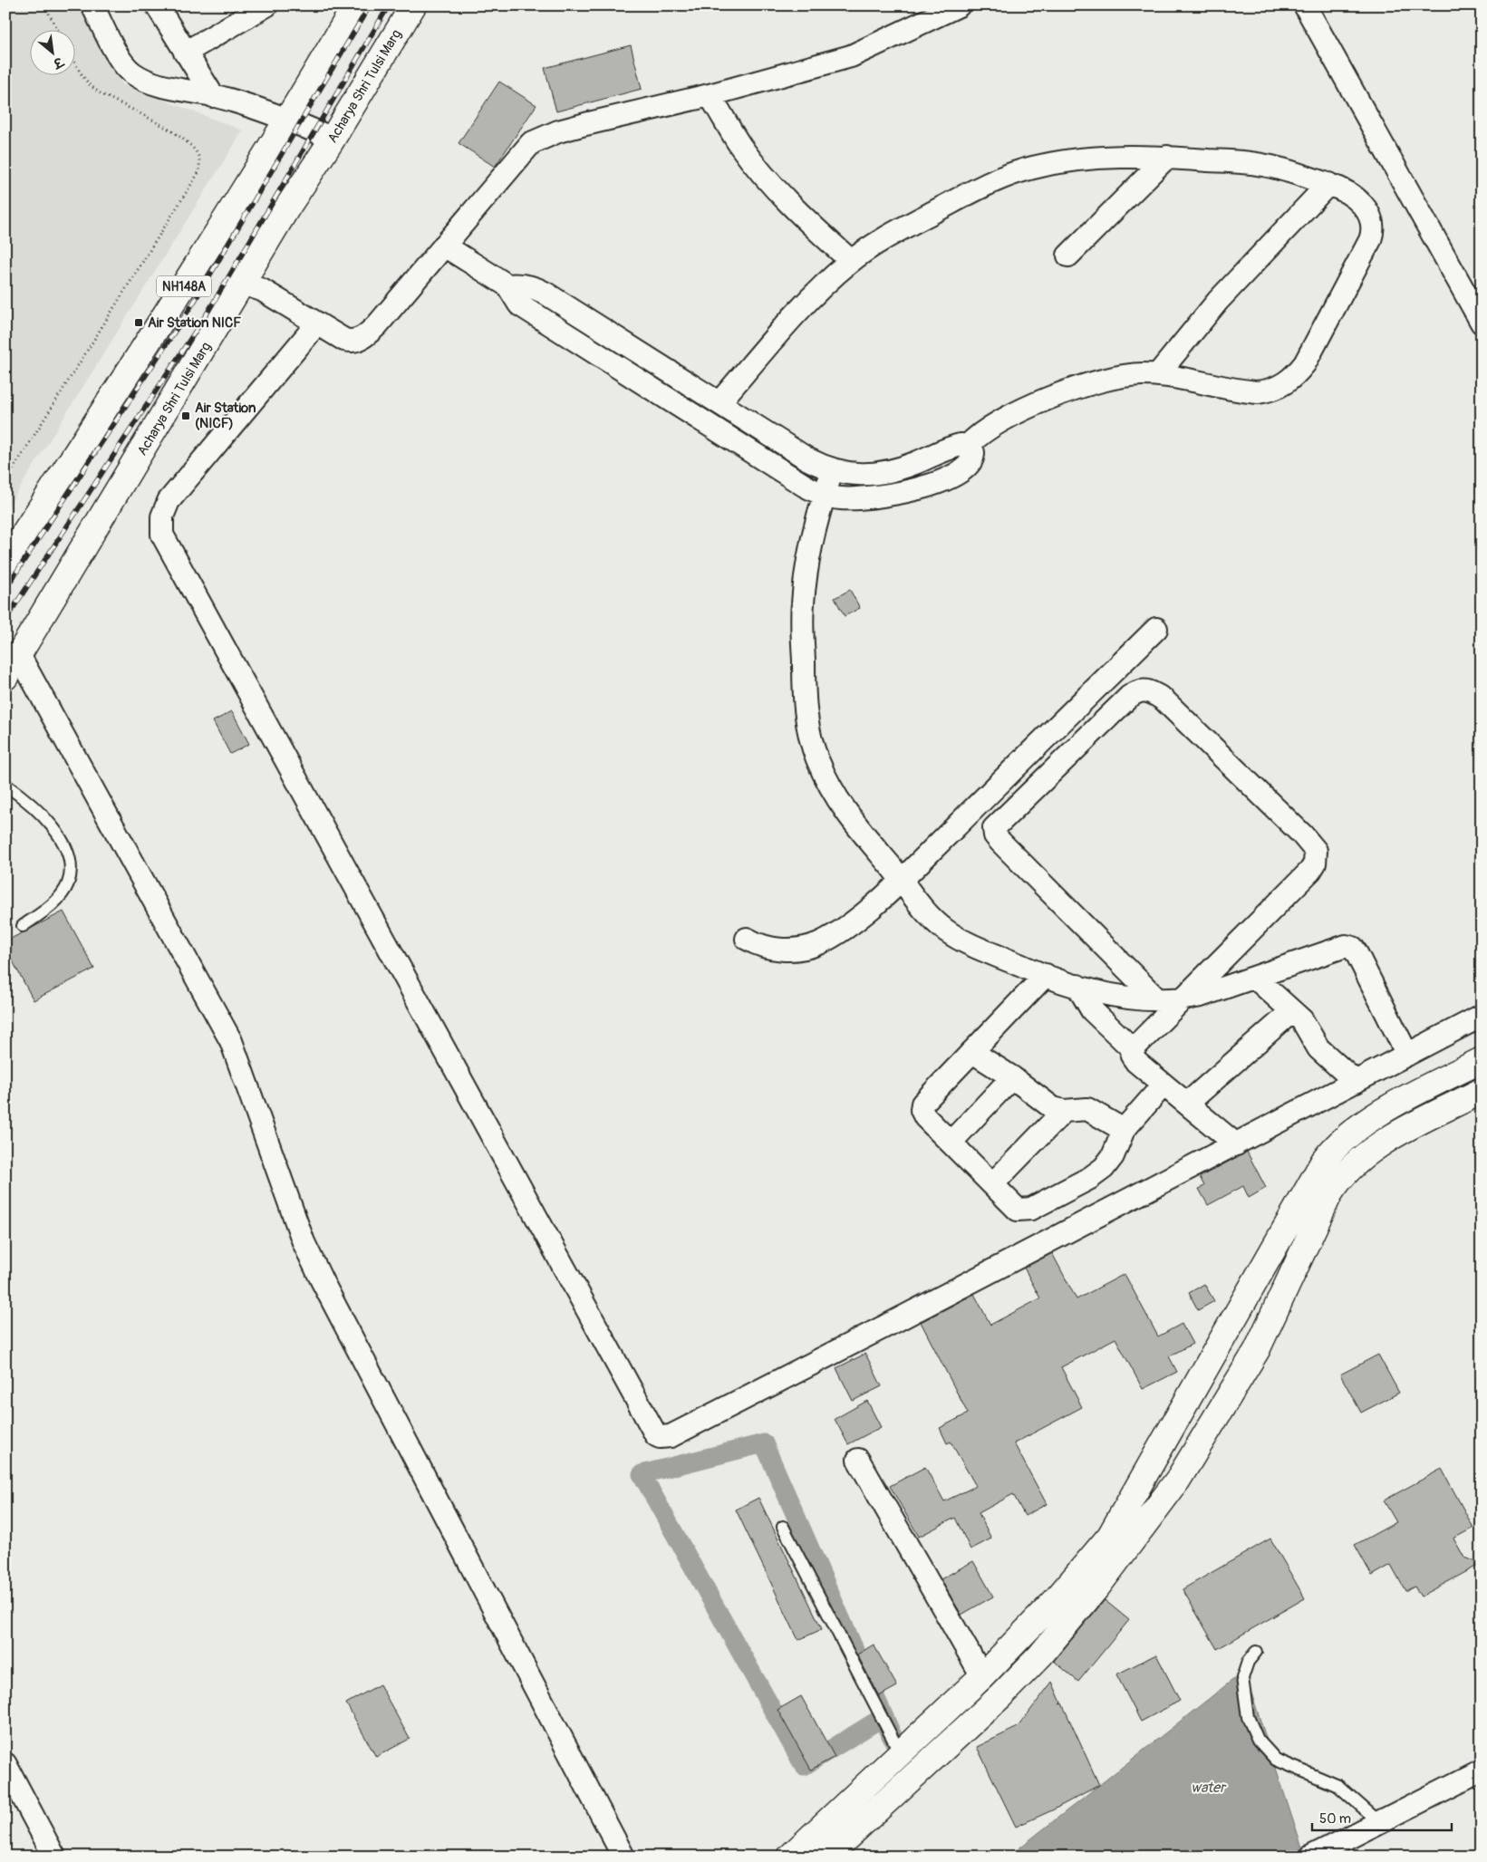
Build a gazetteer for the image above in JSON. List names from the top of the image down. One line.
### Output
{"streets":{"main road":["Acharya Shri Tulsi Marg","NH148A"]},"water":["water"],"places":{"transit":["Air Station NICF","Air Station (NICF)"]},"scale_bar":"50 m","north":"bottom right"}
